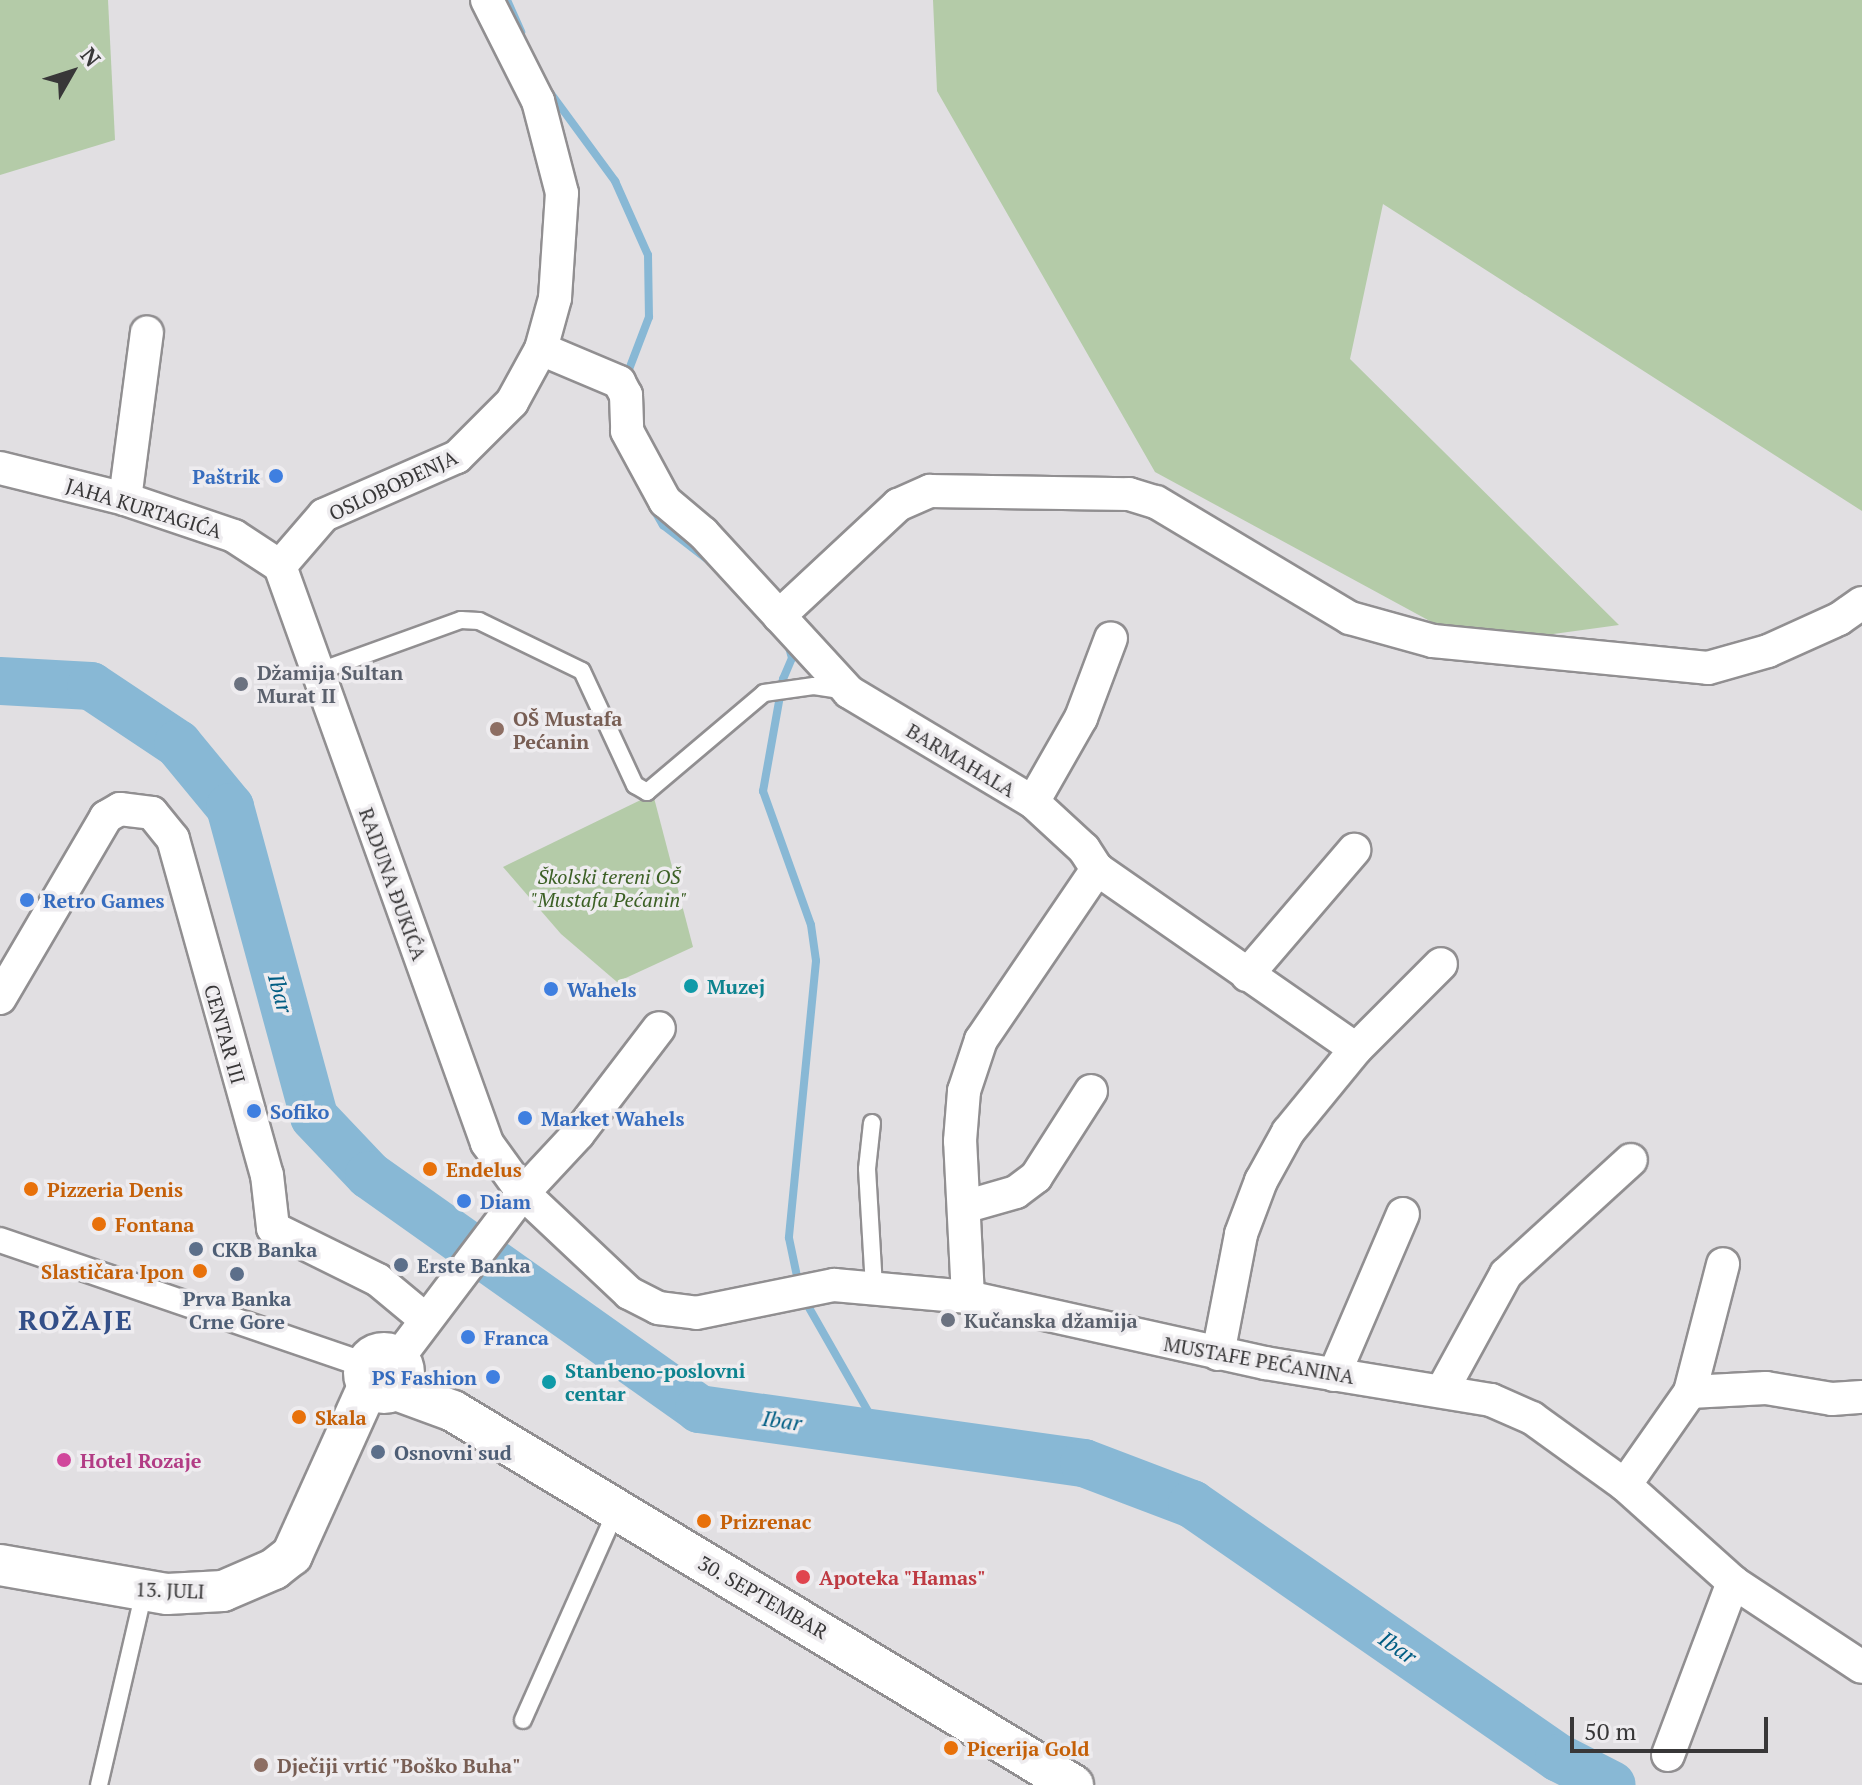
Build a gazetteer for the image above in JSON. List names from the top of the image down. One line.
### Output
{"streets":{"street":["OSLOBOĐENJA","JAHA KURTAGIĆA","BARMAHALA","RADUNA ÐUKIĆA","CENTAR III","MUSTAFE PEĆANINA","13. JULI","30. SEPTEMBAR"]},"crossings":[["OSLOBOĐENJA","JAHA KURTAGIĆA"],["OSLOBOĐENJA","BARMAHALA"],["OSLOBOĐENJA","RADUNA ÐUKIĆA"],["JAHA KURTAGIĆA","RADUNA ÐUKIĆA"],["RADUNA ÐUKIĆA","MUSTAFE PEĆANINA"],["13. JULI","30. SEPTEMBAR"]],"districts":["ROŽAJE"],"water":["Ibar"],"parks":["Školski tereni OŠ \"Mustafa Pećanin\""],"places":["Paštrik","Džamija Sultan Murat II","OŠ Mustafa Pećanin","Retro Games","Muzej","Wahels","Sofiko","Market Wahels","Endelus","Pizzeria Denis","Diam","Fontana","CKB Banka","Erste Banka","Slastičara Ipon","Prva Banka Crne Gore","Kučanska džamija","Franca","PS Fashion","Stanbeno-poslovni centar","Skala","Osnovni sud","Hotel Rozaje","Prizrenac","Apoteka \"Hamas\"","Picerija Gold","Dječiji vrtić \"Boško Buha\""],"scale_bar":"50 m","north":"top right"}
